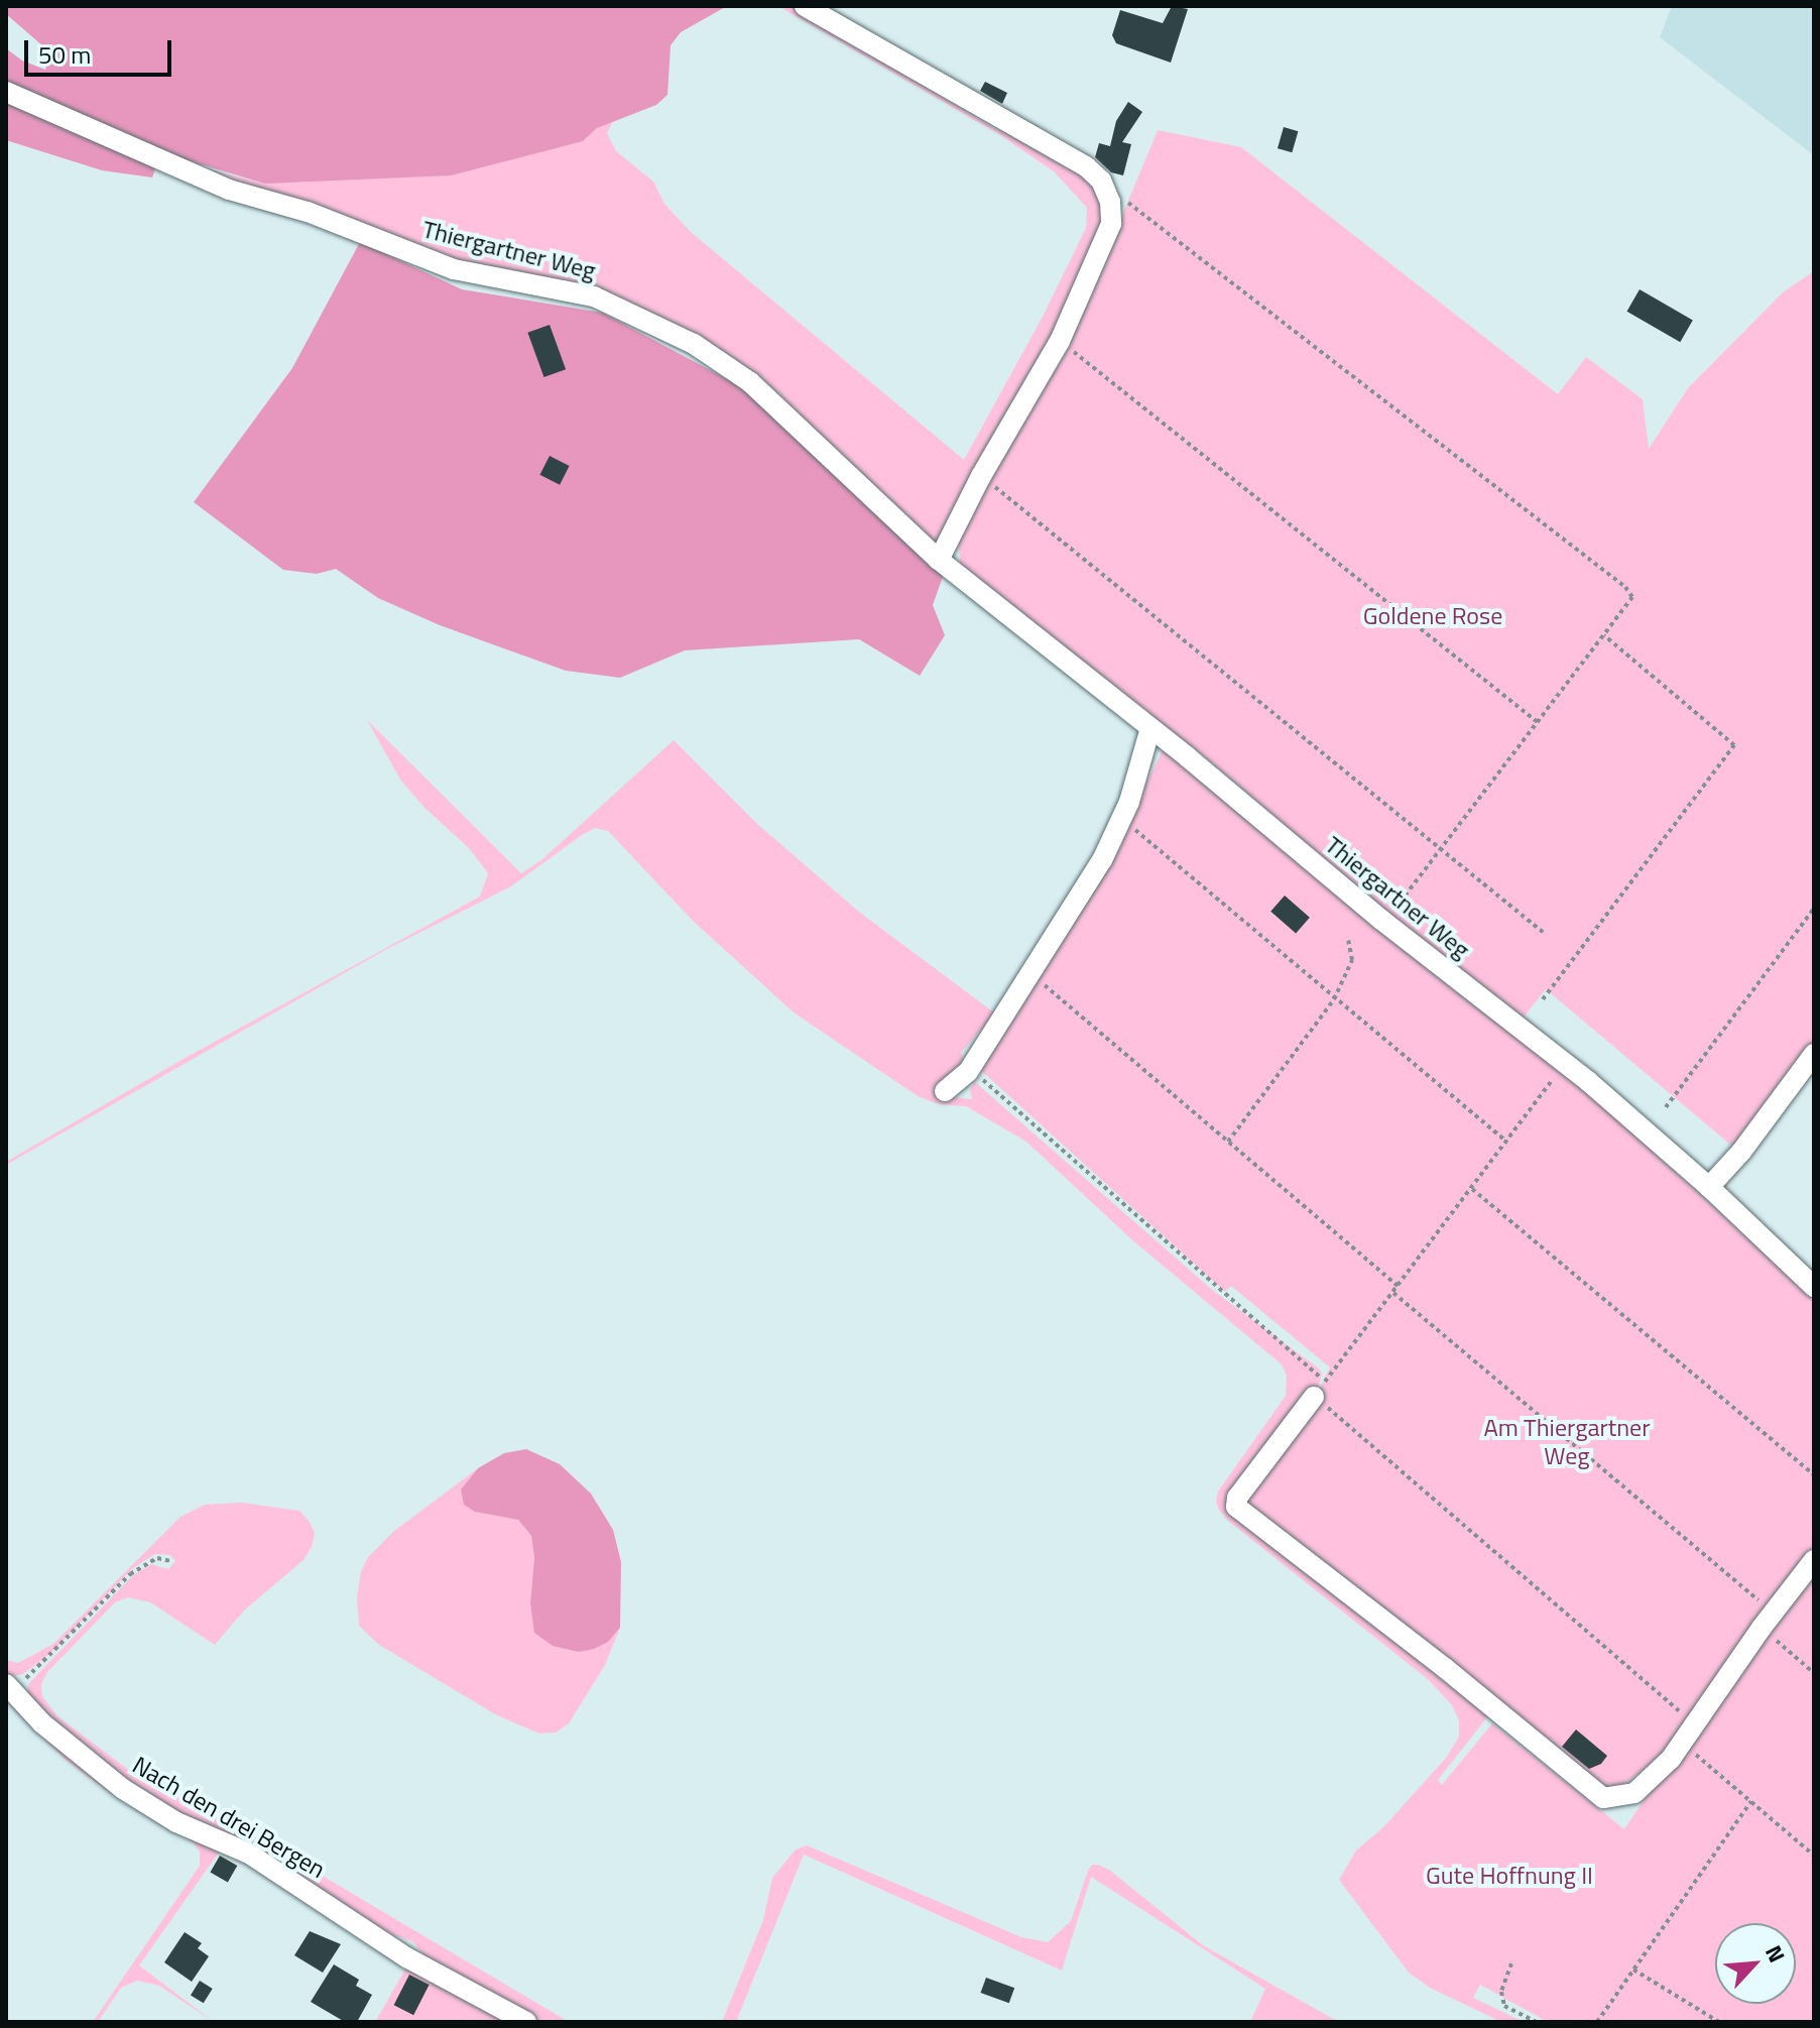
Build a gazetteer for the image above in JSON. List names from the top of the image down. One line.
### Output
{"streets":{"street":["Thiergartner Weg","Nach den drei Bergen"]},"parks":["Goldene Rose","Am Thiergartner Weg","Gute Hoffnung II"],"scale_bar":"50 m","north":"top right"}
